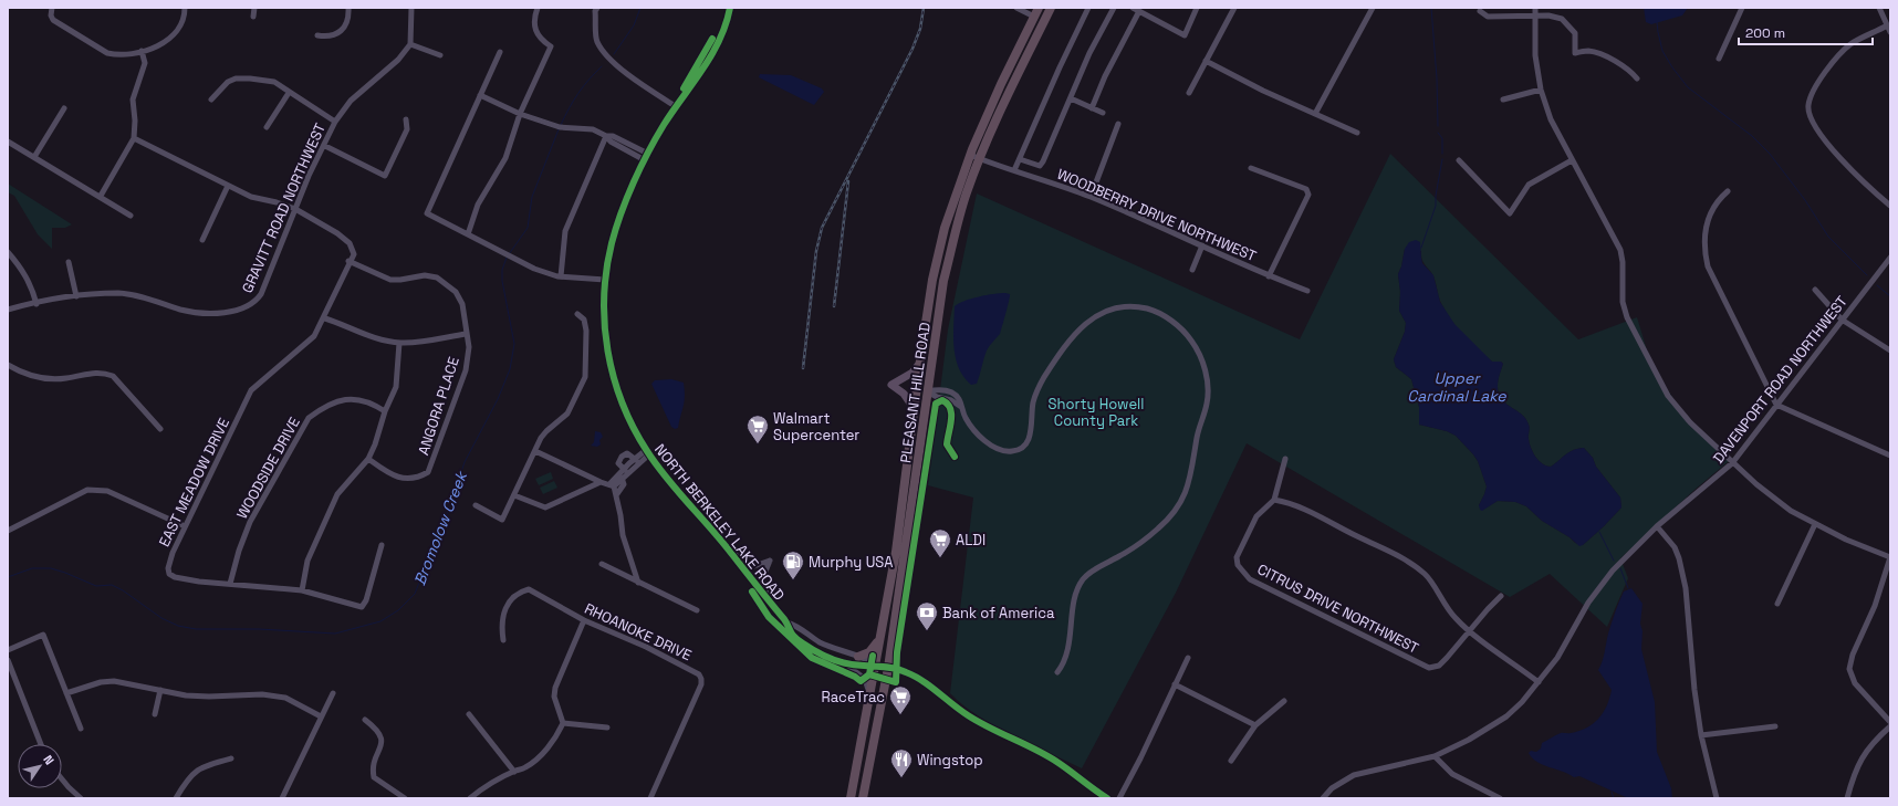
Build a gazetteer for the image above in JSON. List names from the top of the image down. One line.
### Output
{"streets":{"highway":["PLEASANT HILL ROAD"],"street":["GRAVITT ROAD NORTHWEST","WOODBERRY DRIVE NORTHWEST","DAVENPORT ROAD NORTHWEST","ANGORA PLACE","WOODSIDE DRIVE","EAST MEADOW DRIVE","NORTH BERKELEY LAKE ROAD","CITRUS DRIVE NORTHWEST","RHOANOKE DRIVE"]},"crossings":[["GRAVITT ROAD NORTHWEST","EAST MEADOW DRIVE"],["WOODBERRY DRIVE NORTHWEST","PLEASANT HILL ROAD"],["PLEASANT HILL ROAD","NORTH BERKELEY LAKE ROAD"],["ANGORA PLACE","EAST MEADOW DRIVE"],["WOODSIDE DRIVE","EAST MEADOW DRIVE"]],"water":["Upper Cardinal Lake","Bromolow Creek"],"parks":["Shorty Howell County Park"],"places":{"supermarket":["Walmart Supercenter","ALDI","RaceTrac"],"fuel station":["Murphy USA"],"bank":["Bank of America"],"restaurant":["Wingstop"]},"scale_bar":"200 m","north":"top right"}
